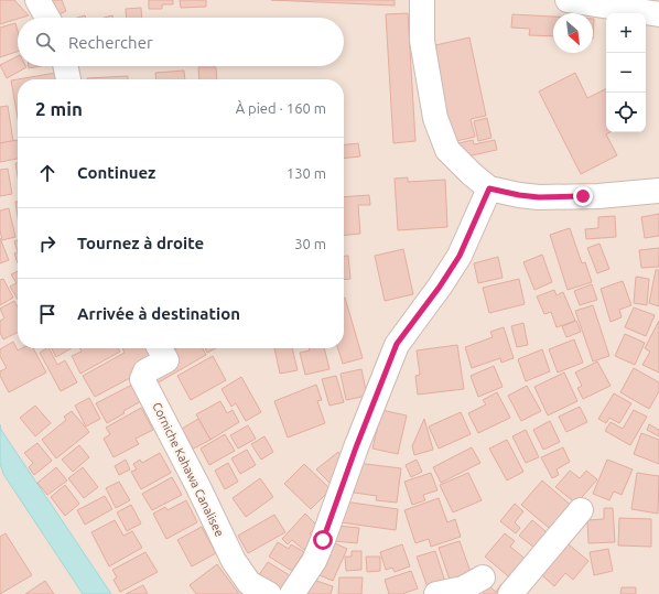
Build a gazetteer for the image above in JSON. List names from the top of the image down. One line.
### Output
{"streets":{"street":["Corniche Kahawa Canalisee"]},"north":"bottom right","page":{"map_buttons":["+","−"],"search":"Rechercher","heading":["2 min","À pied · 160 m"],"list":[["Continuez","130 m"],["Tournez à droite","30 m"],"Arrivée à destination"]}}
